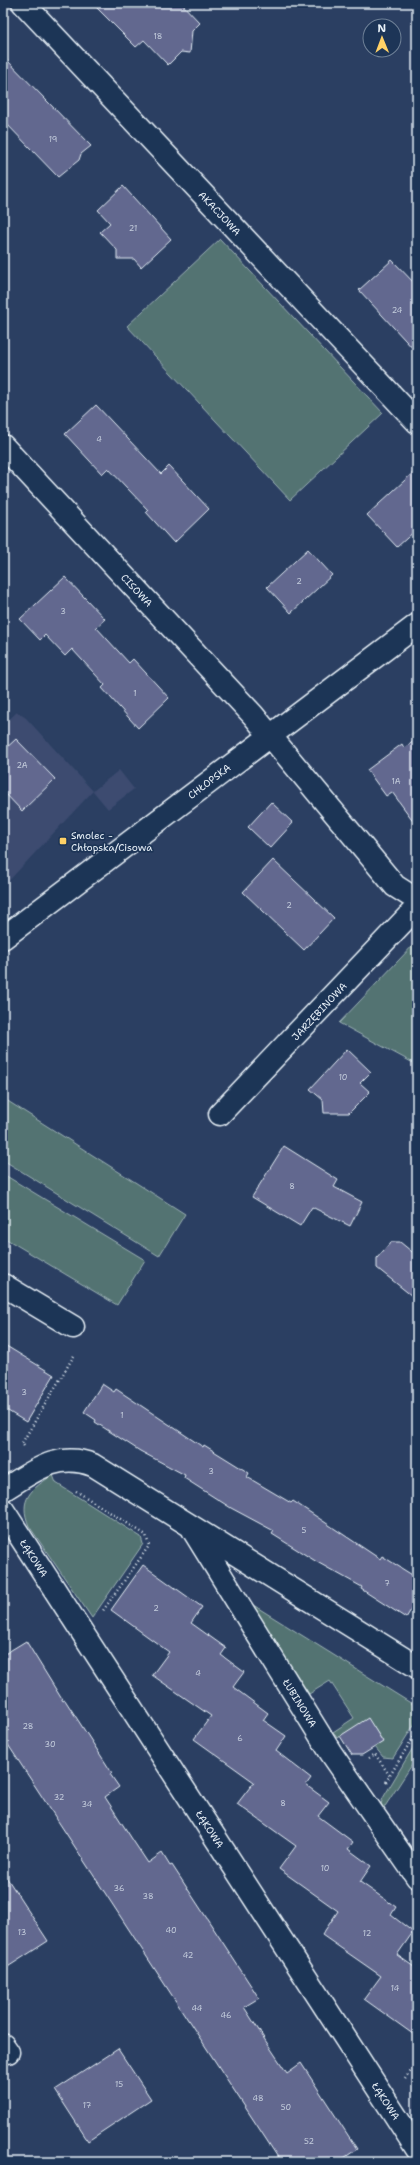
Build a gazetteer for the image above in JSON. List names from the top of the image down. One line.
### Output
{"streets":{"street":["AKACJOWA","CISOWA","CHŁOPSKA","JARZĘBINOWA","ŁĄKOWA","ŁUBINOWA"]},"crossings":[["CISOWA","CHŁOPSKA"]],"places":{"transit":["Smolec - Chłopska/Cisowa"]},"house_numbers":["18","19","21","24","4","2","3","1","2A","1A","2","10","8","3","1","3","5","7","2","4","28","6","30","32","8","34","10","36","38","40","13","12","42","14","44","46","15","48","17","50","52"],"north":"top"}
